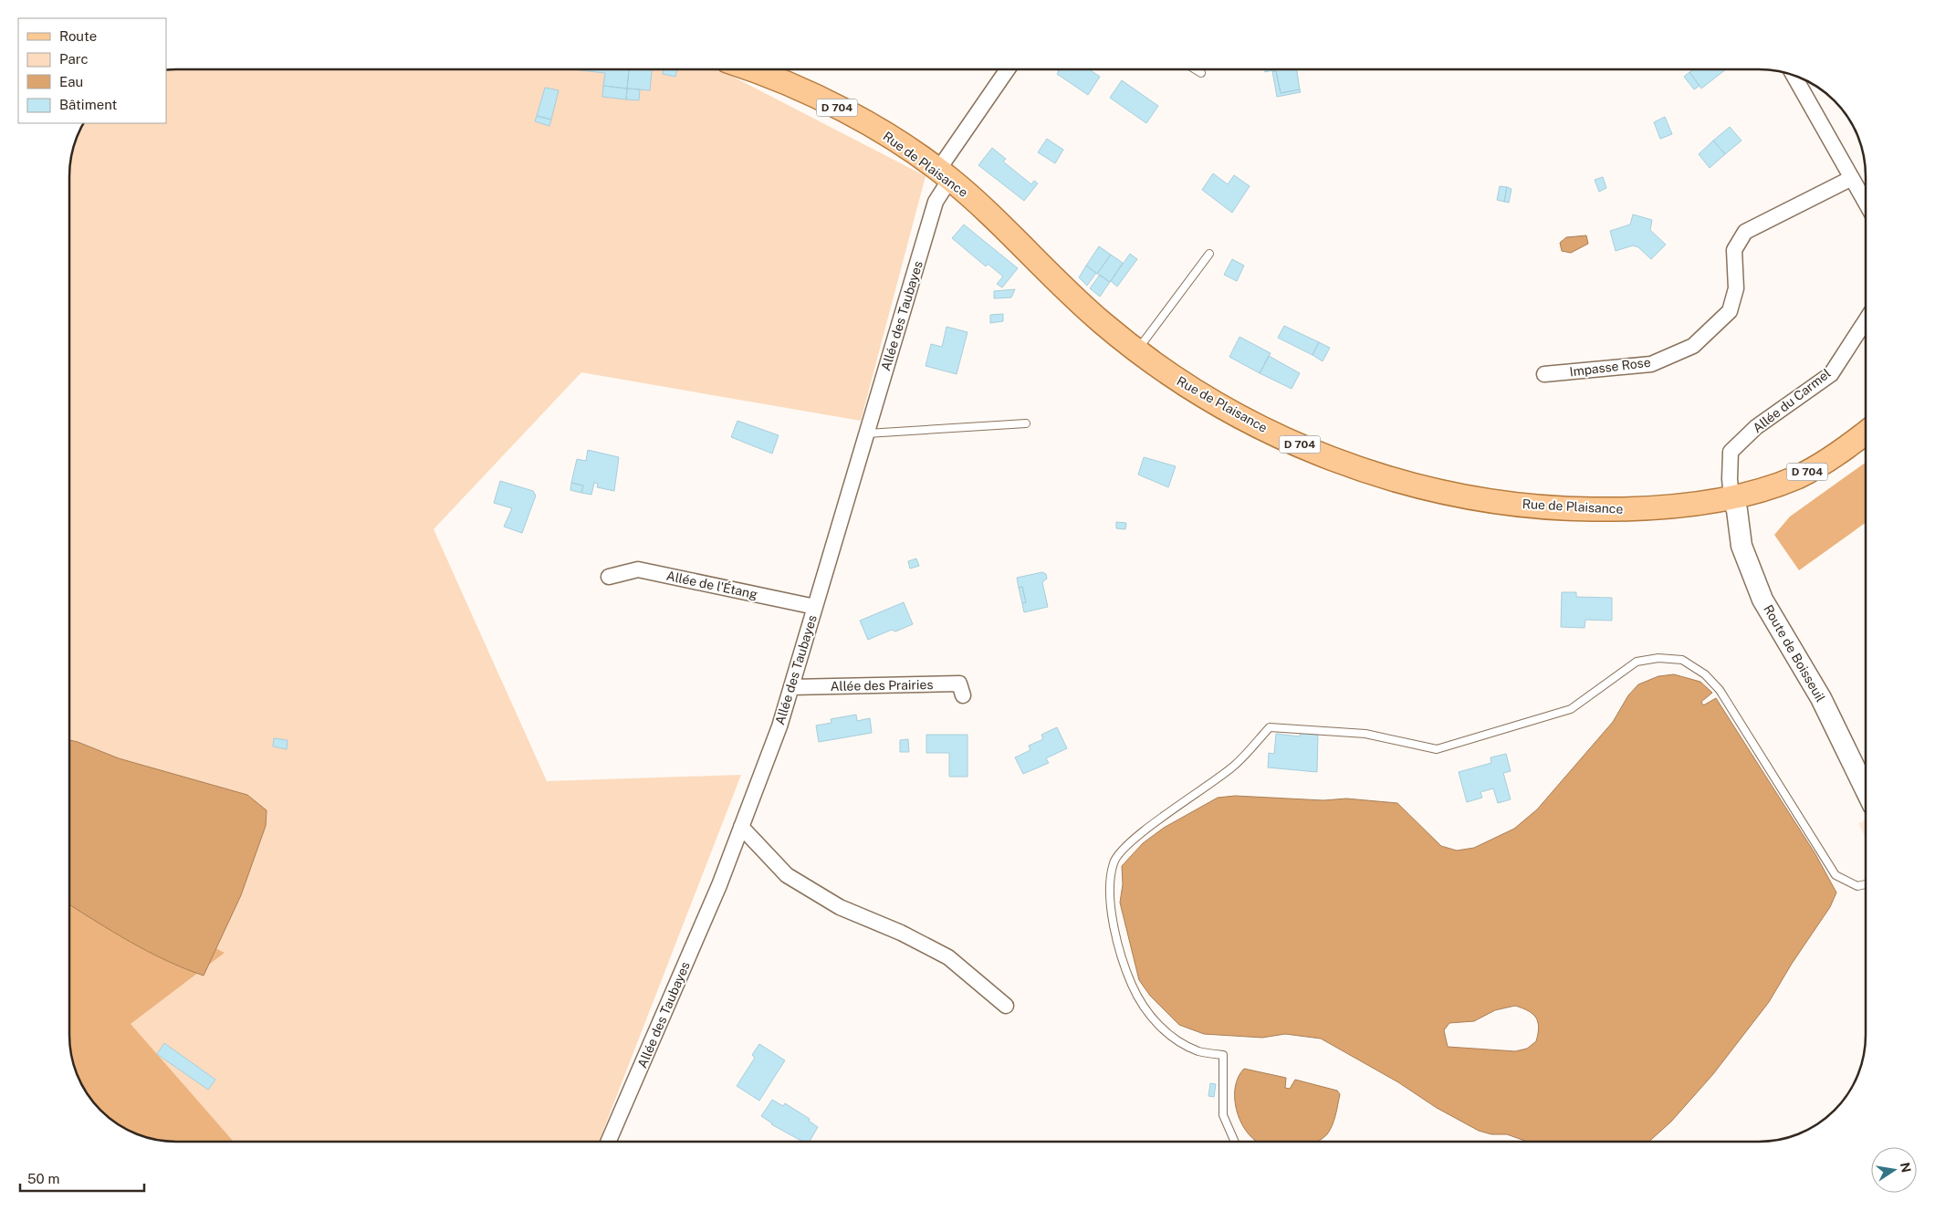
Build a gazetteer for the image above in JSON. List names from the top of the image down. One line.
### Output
{"streets":{"main road":["D 704","Rue de Plaisance","Route de Boisseuil"],"street":["Allée des Taubayes","Impasse Rose","Allée du Carmel","Allée de l'Étang","Allée des Prairies"]},"crossings":[["Rue de Plaisance","Allée des Taubayes"],["Rue de Plaisance","Allée du Carmel"],["Rue de Plaisance","Route de Boisseuil"],["Allée des Taubayes","Allée de l'Étang"],["Allée des Taubayes","Allée des Prairies"],["Allée du Carmel","Route de Boisseuil"]],"legend":["Route","Parc","Eau","Bâtiment"],"scale_bar":"50 m","north":"right"}
